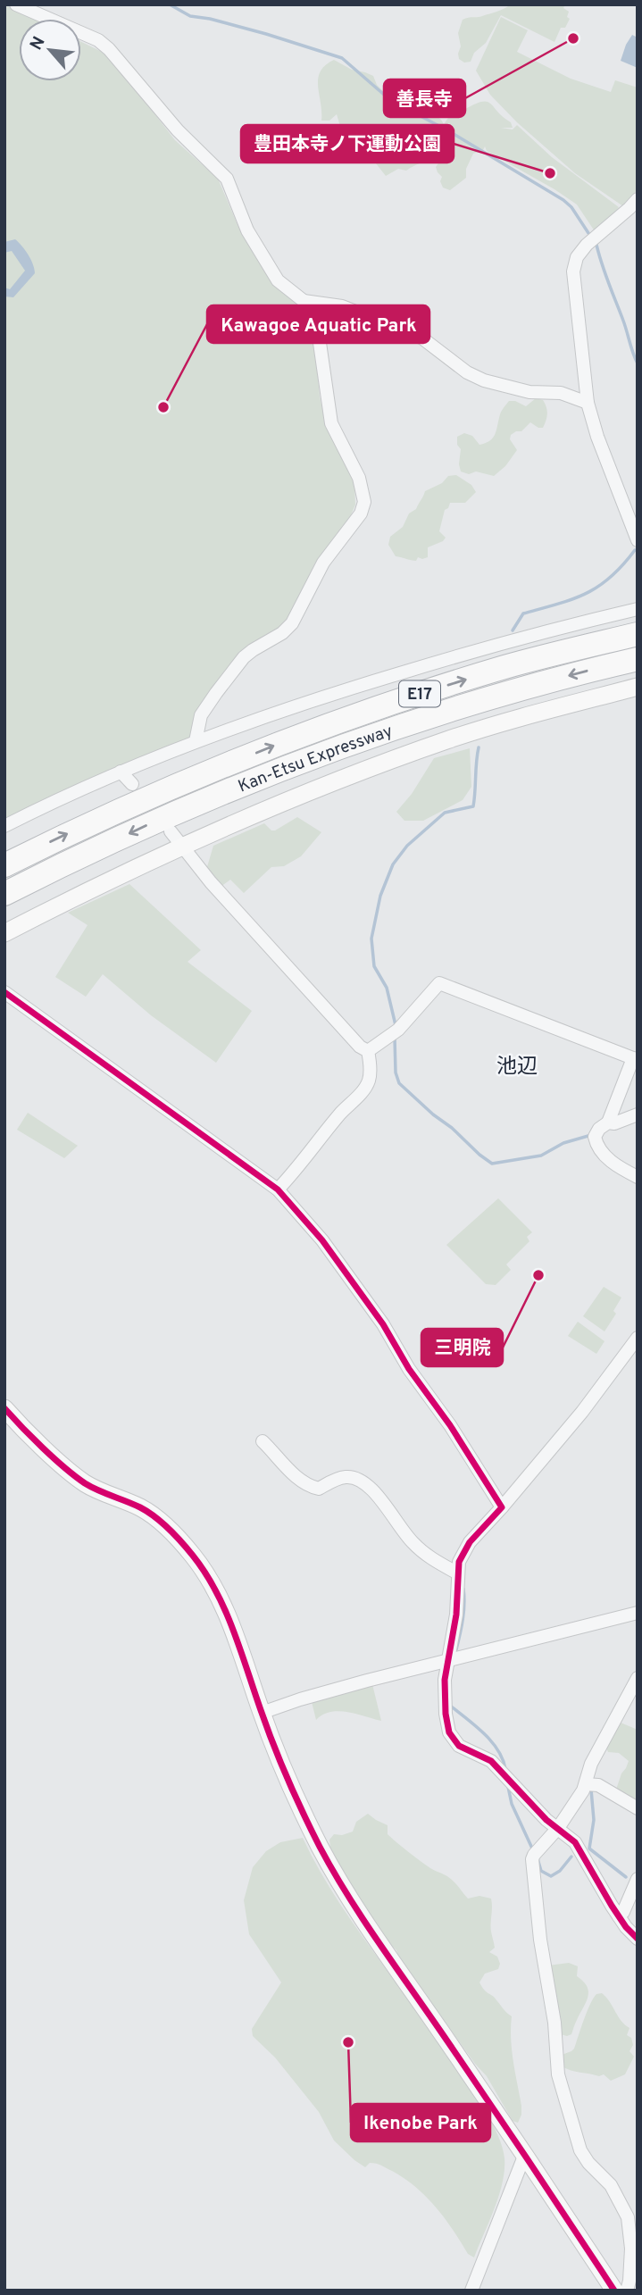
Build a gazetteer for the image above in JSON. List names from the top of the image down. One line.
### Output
{"streets":{"highway":["E17","Kan-Etsu Expressway"]},"districts":["池辺"],"places":["善長寺","豊田本寺ノ下運動公園","Kawagoe Aquatic Park","三明院","Ikenobe Park"],"north":"top left"}
